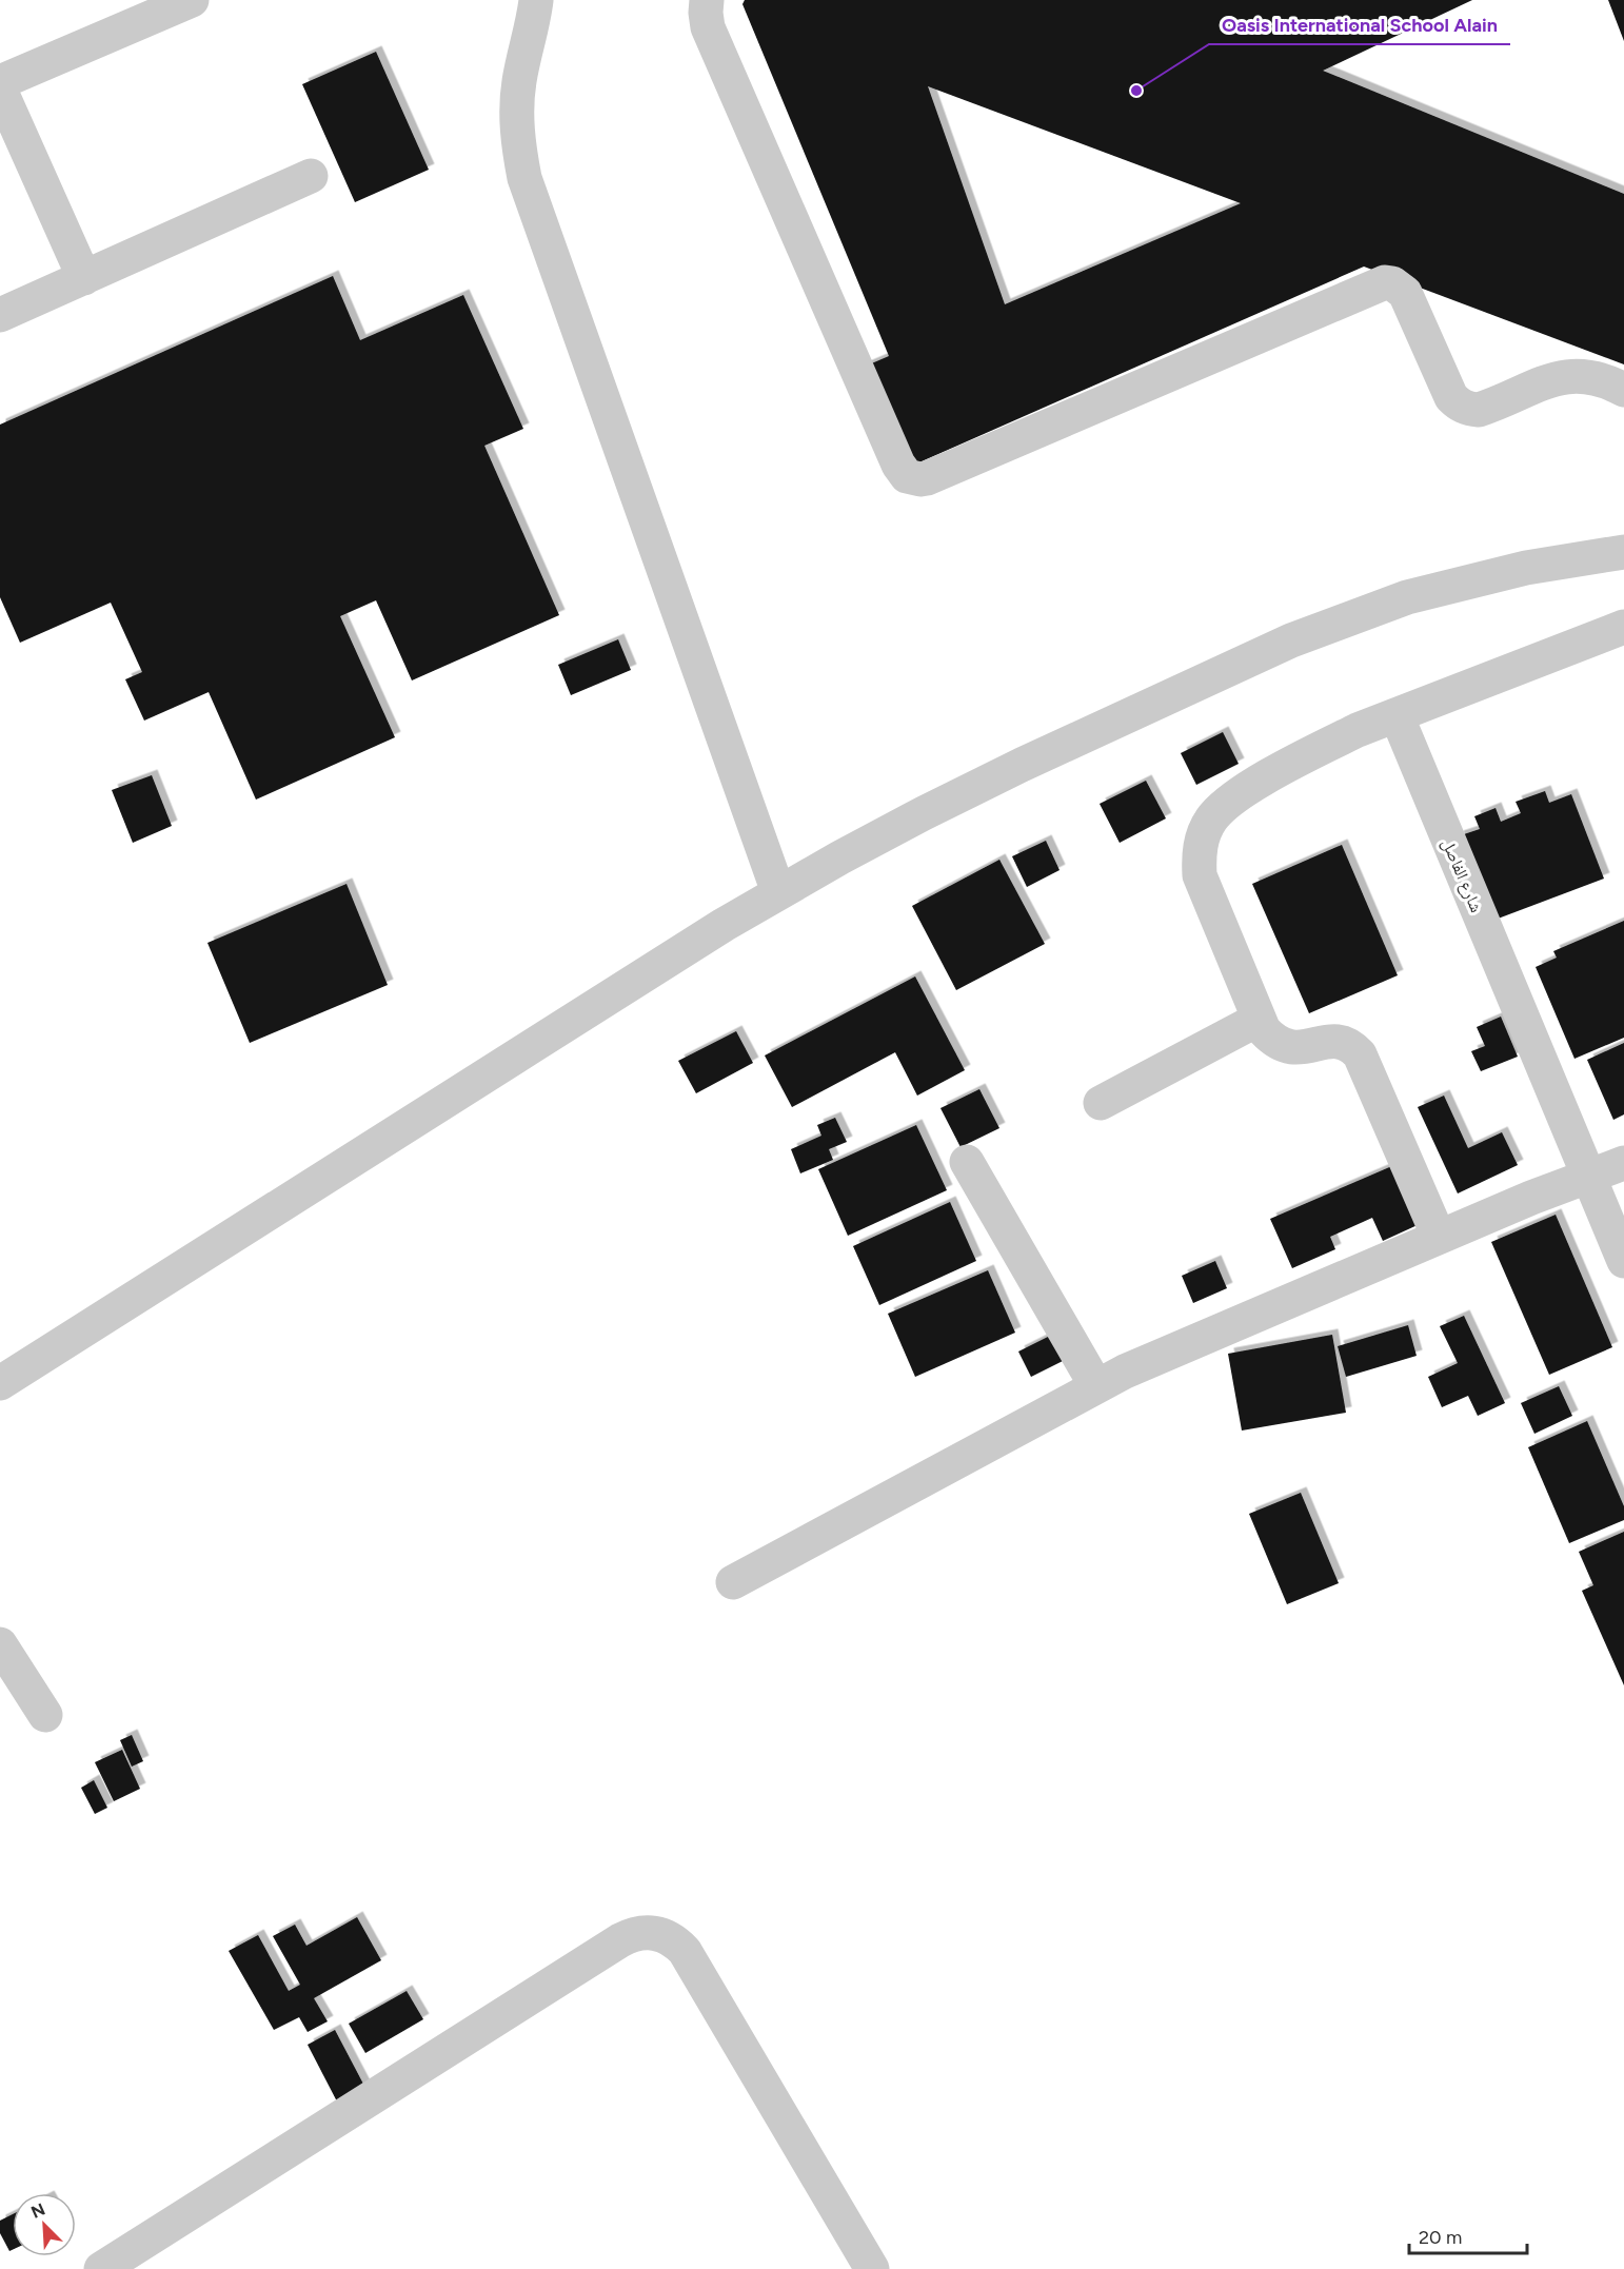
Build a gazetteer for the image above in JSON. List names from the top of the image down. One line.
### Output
{"streets":{"street":["شارع الفاصل"]},"places":["Oasis International School Alain"],"scale_bar":"20 m","north":"top left"}
